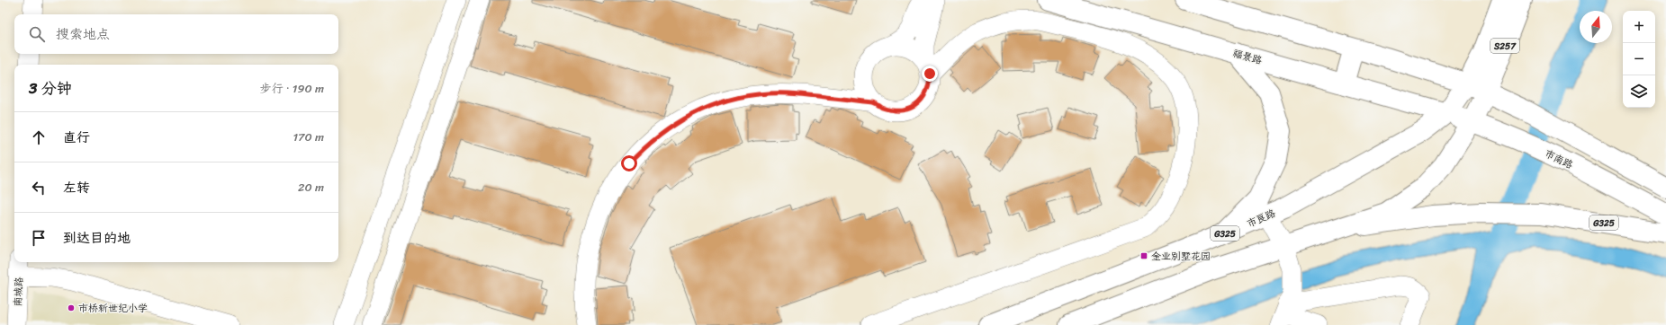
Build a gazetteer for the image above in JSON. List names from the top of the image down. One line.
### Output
{"streets":{"main road":["S257","福景路","市南路","市良路","G325"],"street":["南城路"]},"crossings":[["S257","市南路"],["S257","市良路"],["S257","G325"],["福景路","市南路"],["福景路","市良路"],["市南路","市良路"],["市南路","G325"]],"places":{"transit":["金业别墅花园"],"other":["市桥新世纪小学"]},"north":"top","page":{"map_buttons":["+","−"],"search":"搜索地点","heading":["3 分钟","步行 · 190 m"],"list":[["直行","170 m"],["左转","20 m"],"到达目的地"]}}
